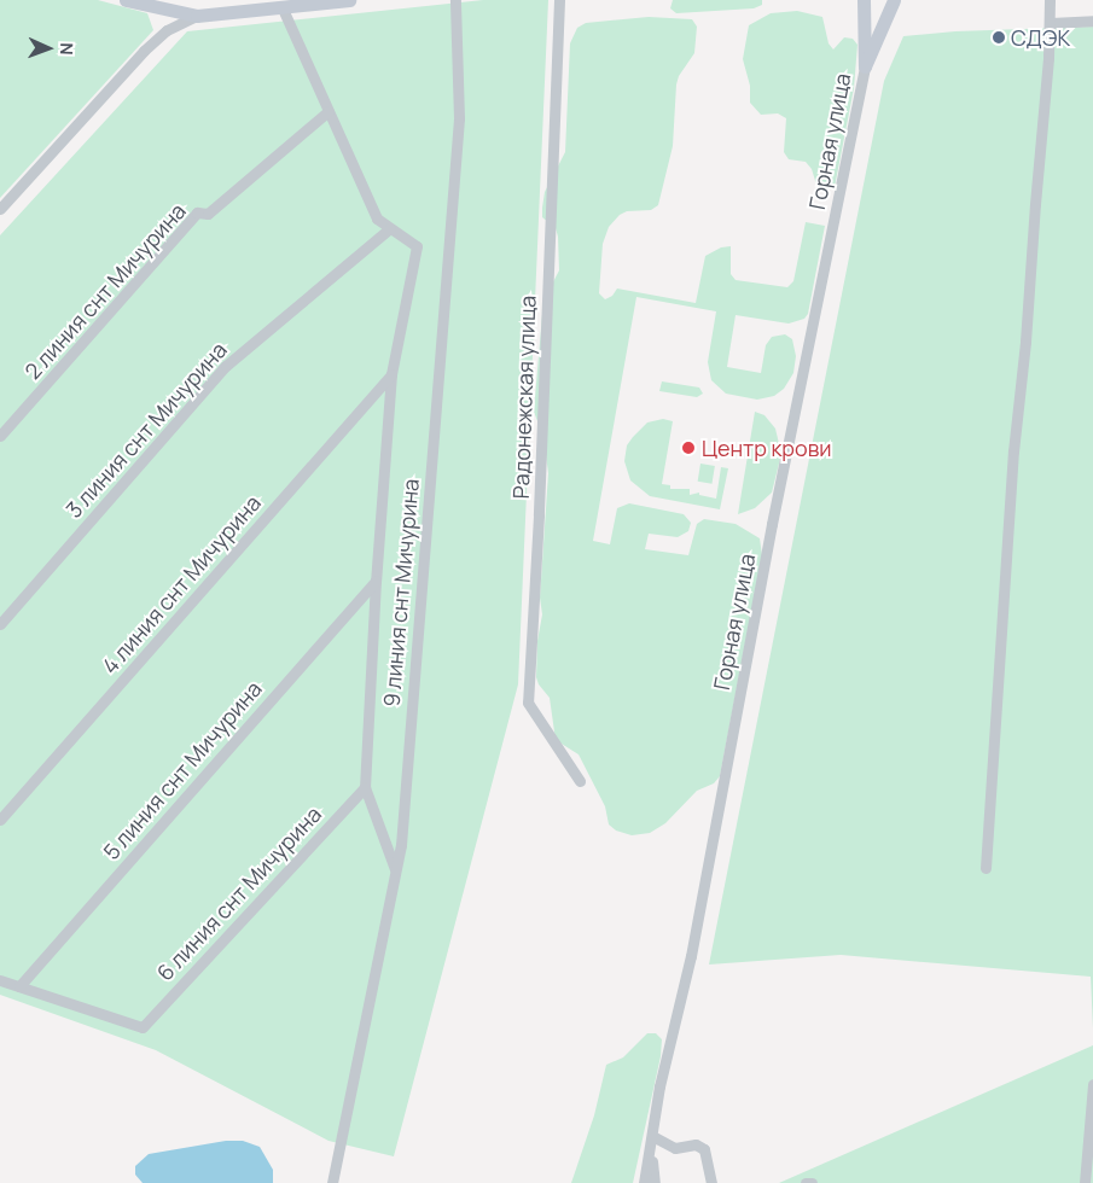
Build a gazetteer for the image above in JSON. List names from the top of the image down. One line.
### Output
{"streets":{"street":["Горная улица","2 линия снт Мичурина","Радонежская улица","3 линия снт Мичурина","4 линия снт Мичурина","9 линия снт Мичурина","5 линия снт Мичурина","6 линия снт Мичурина"]},"crossings":[["5 линия снт Мичурина","6 линия снт Мичурина"]],"places":["СДЭК","Центр крови"],"north":"right"}
